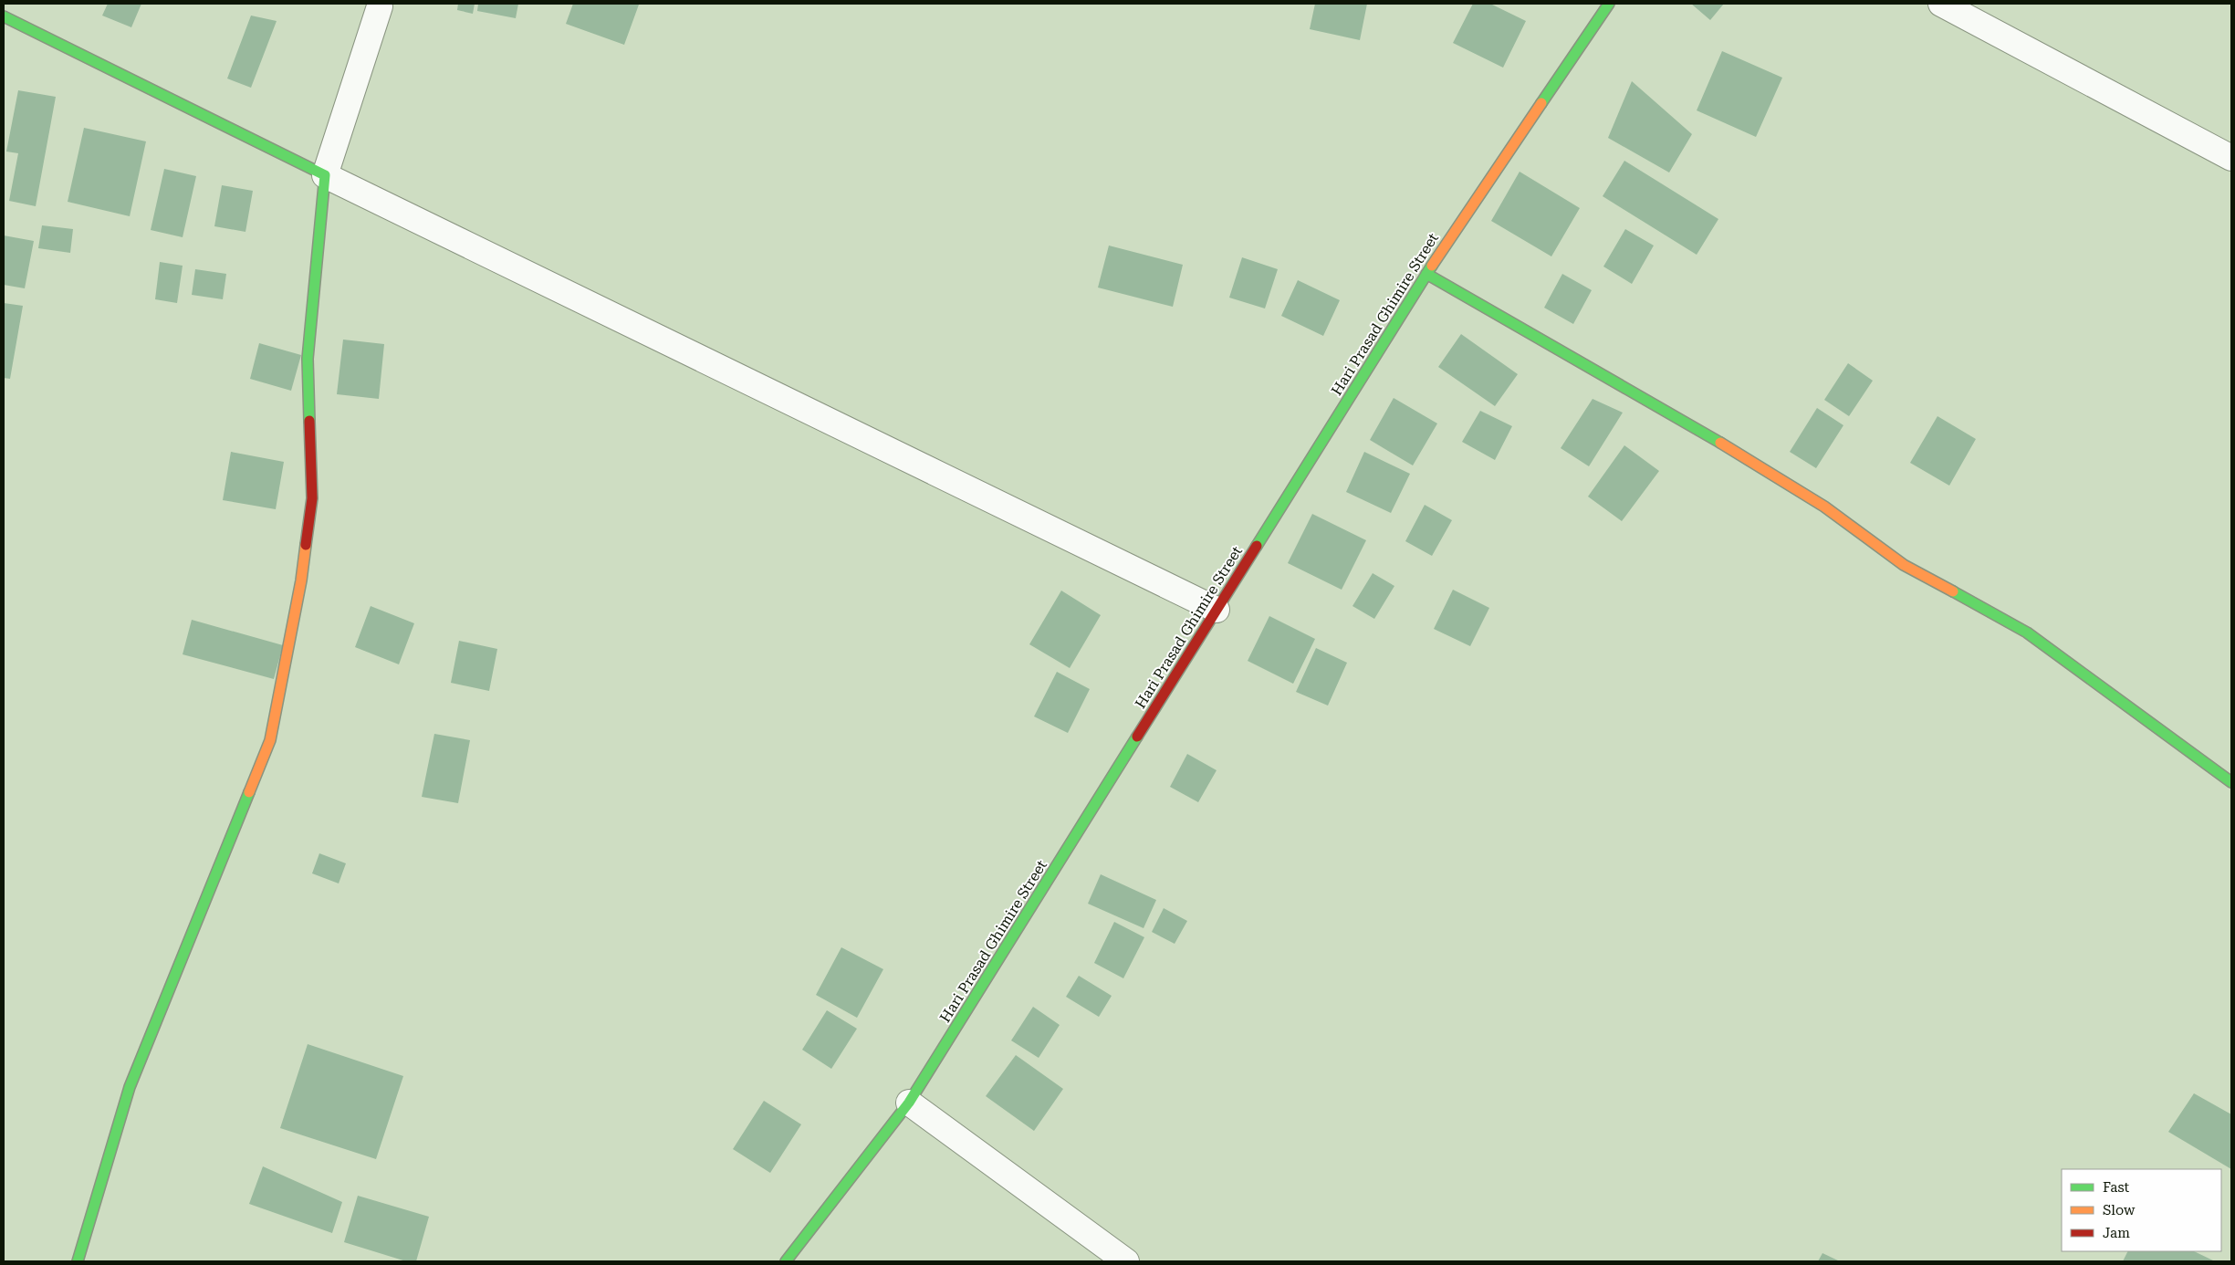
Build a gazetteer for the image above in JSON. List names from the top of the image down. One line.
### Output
{"streets":{"street":["Hari Prasad Ghimire Street"]},"legend":["Fast","Slow","Jam"]}
